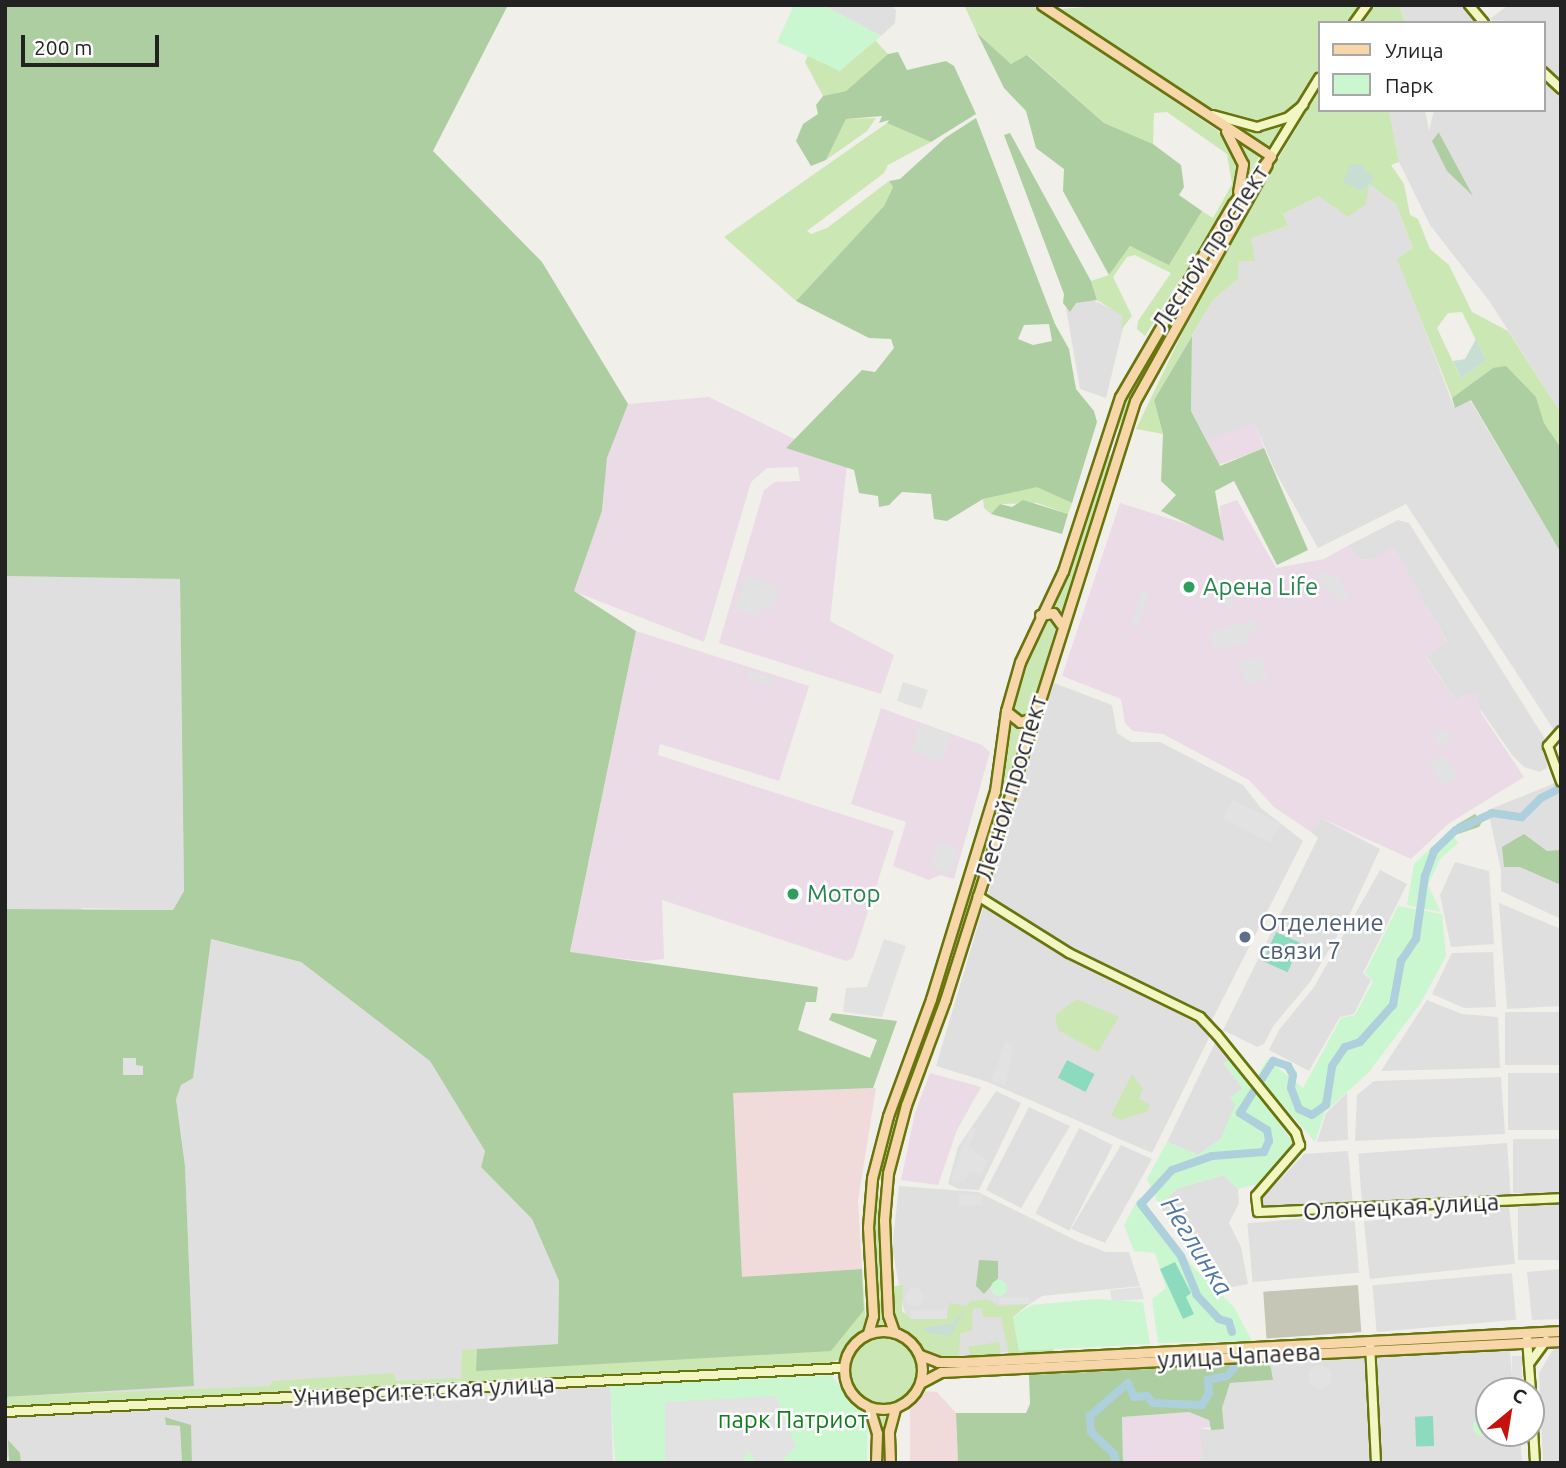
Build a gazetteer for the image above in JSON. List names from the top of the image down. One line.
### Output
{"streets":{"main road":["Лесной проспект","Олонецкая улица","улица Чапаева","Университетская улица"]},"crossings":[["Лесной проспект","Олонецкая улица"],["Лесной проспект","улица Чапаева"],["Лесной проспект","Университетская улица"],["улица Чапаева","Университетская улица"]],"water":["Неглинка"],"parks":["парк Патриот"],"places":["Арена Life","Мотор","Отделение связи 7"],"legend":["Улица","Парк"],"scale_bar":"200 m","north":"top right"}
